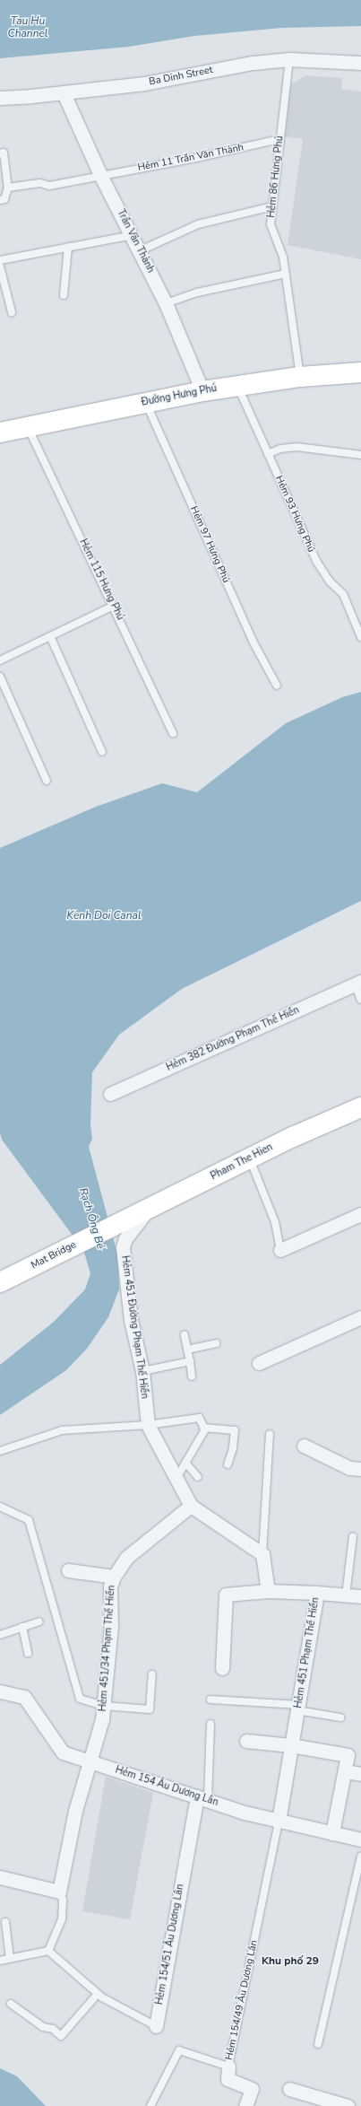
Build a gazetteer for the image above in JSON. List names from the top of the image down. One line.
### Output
{"streets":{"main road":["Đường Hưng Phú","Pham The Hien","Mat Bridge"],"street":["Ba Dinh Street","Trần Văn Thành","Hẻm 382 Đường Phạm Thế Hiển","Hẻm 451 Đường Phạm Thế Hiển","Hẻm 451/34 Phạm Thế Hiển","Hẻm 451 Phạm Thế Hiển","Hẻm 154 Âu Dương Lân","Hẻm 154/51 Âu Dương Lân"],"lane":["Hẻm 11 Trần Văn Thành","Hẻm 86 Hưng Phú","Hẻm 93 Hưng Phú","Hẻm 97 Hưng Phú","Hẻm 115 Hưng Phú","Hẻm 154/49 Âu Dương Lân"]},"crossings":[["Ba Dinh Street","Hẻm 86 Hưng Phú"],["Ba Dinh Street","Trần Văn Thành"],["Hẻm 11 Trần Văn Thành","Hẻm 86 Hưng Phú"],["Hẻm 11 Trần Văn Thành","Trần Văn Thành"],["Hẻm 86 Hưng Phú","Đường Hưng Phú"],["Trần Văn Thành","Đường Hưng Phú"],["Đường Hưng Phú","Hẻm 93 Hưng Phú"],["Đường Hưng Phú","Hẻm 97 Hưng Phú"],["Đường Hưng Phú","Hẻm 115 Hưng Phú"],["Pham The Hien","Mat Bridge"],["Pham The Hien","Hẻm 451 Đường Phạm Thế Hiển"],["Hẻm 451 Đường Phạm Thế Hiển","Hẻm 451/34 Phạm Thế Hiển"],["Hẻm 451/34 Phạm Thế Hiển","Hẻm 154 Âu Dương Lân"],["Hẻm 451 Phạm Thế Hiển","Hẻm 154 Âu Dương Lân"],["Hẻm 451 Phạm Thế Hiển","Hẻm 154/49 Âu Dương Lân"],["Hẻm 154 Âu Dương Lân","Hẻm 154/51 Âu Dương Lân"],["Hẻm 154 Âu Dương Lân","Hẻm 154/49 Âu Dương Lân"]],"districts":["Khu phố 29"],"water":["Tau Hu Channel","Kenh Doi Canal","Rạch Ông Bé"]}
